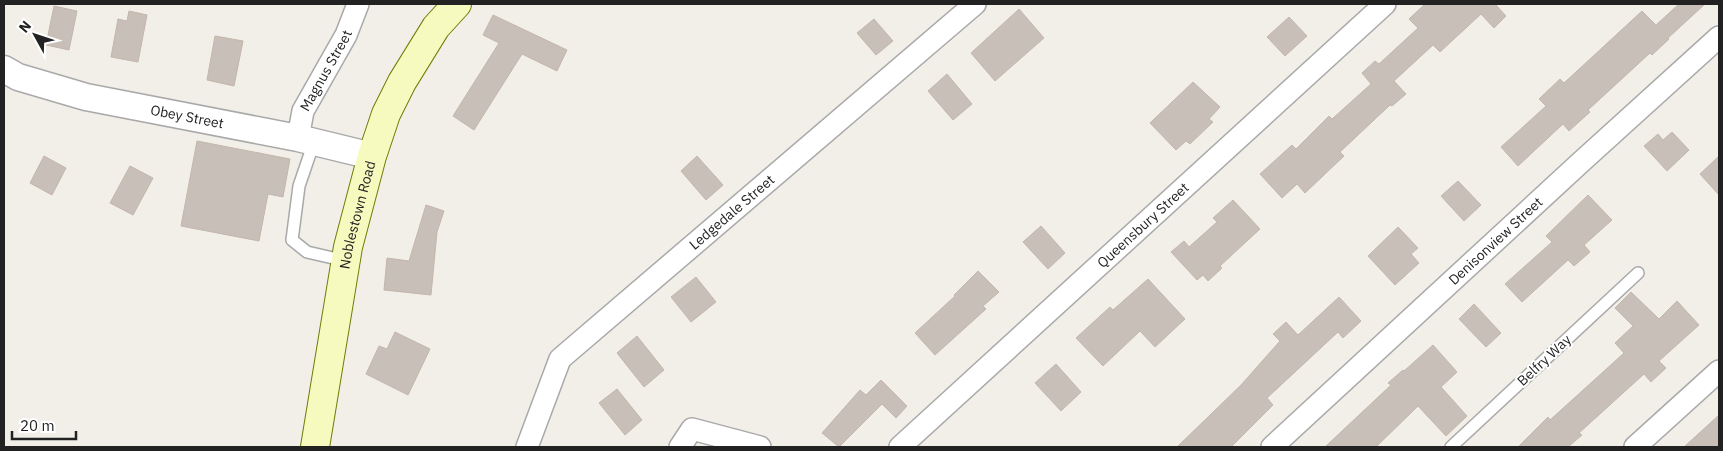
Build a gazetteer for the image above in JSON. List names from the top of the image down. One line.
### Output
{"streets":{"main road":["Noblestown Road"],"street":["Magnus Street","Obey Street","Ledgedale Street","Queensbury Street","Denisonview Street"],"lane":["Belfry Way"]},"crossings":[["Magnus Street","Obey Street"],["Obey Street","Noblestown Road"]],"scale_bar":"20 m","north":"top left"}
